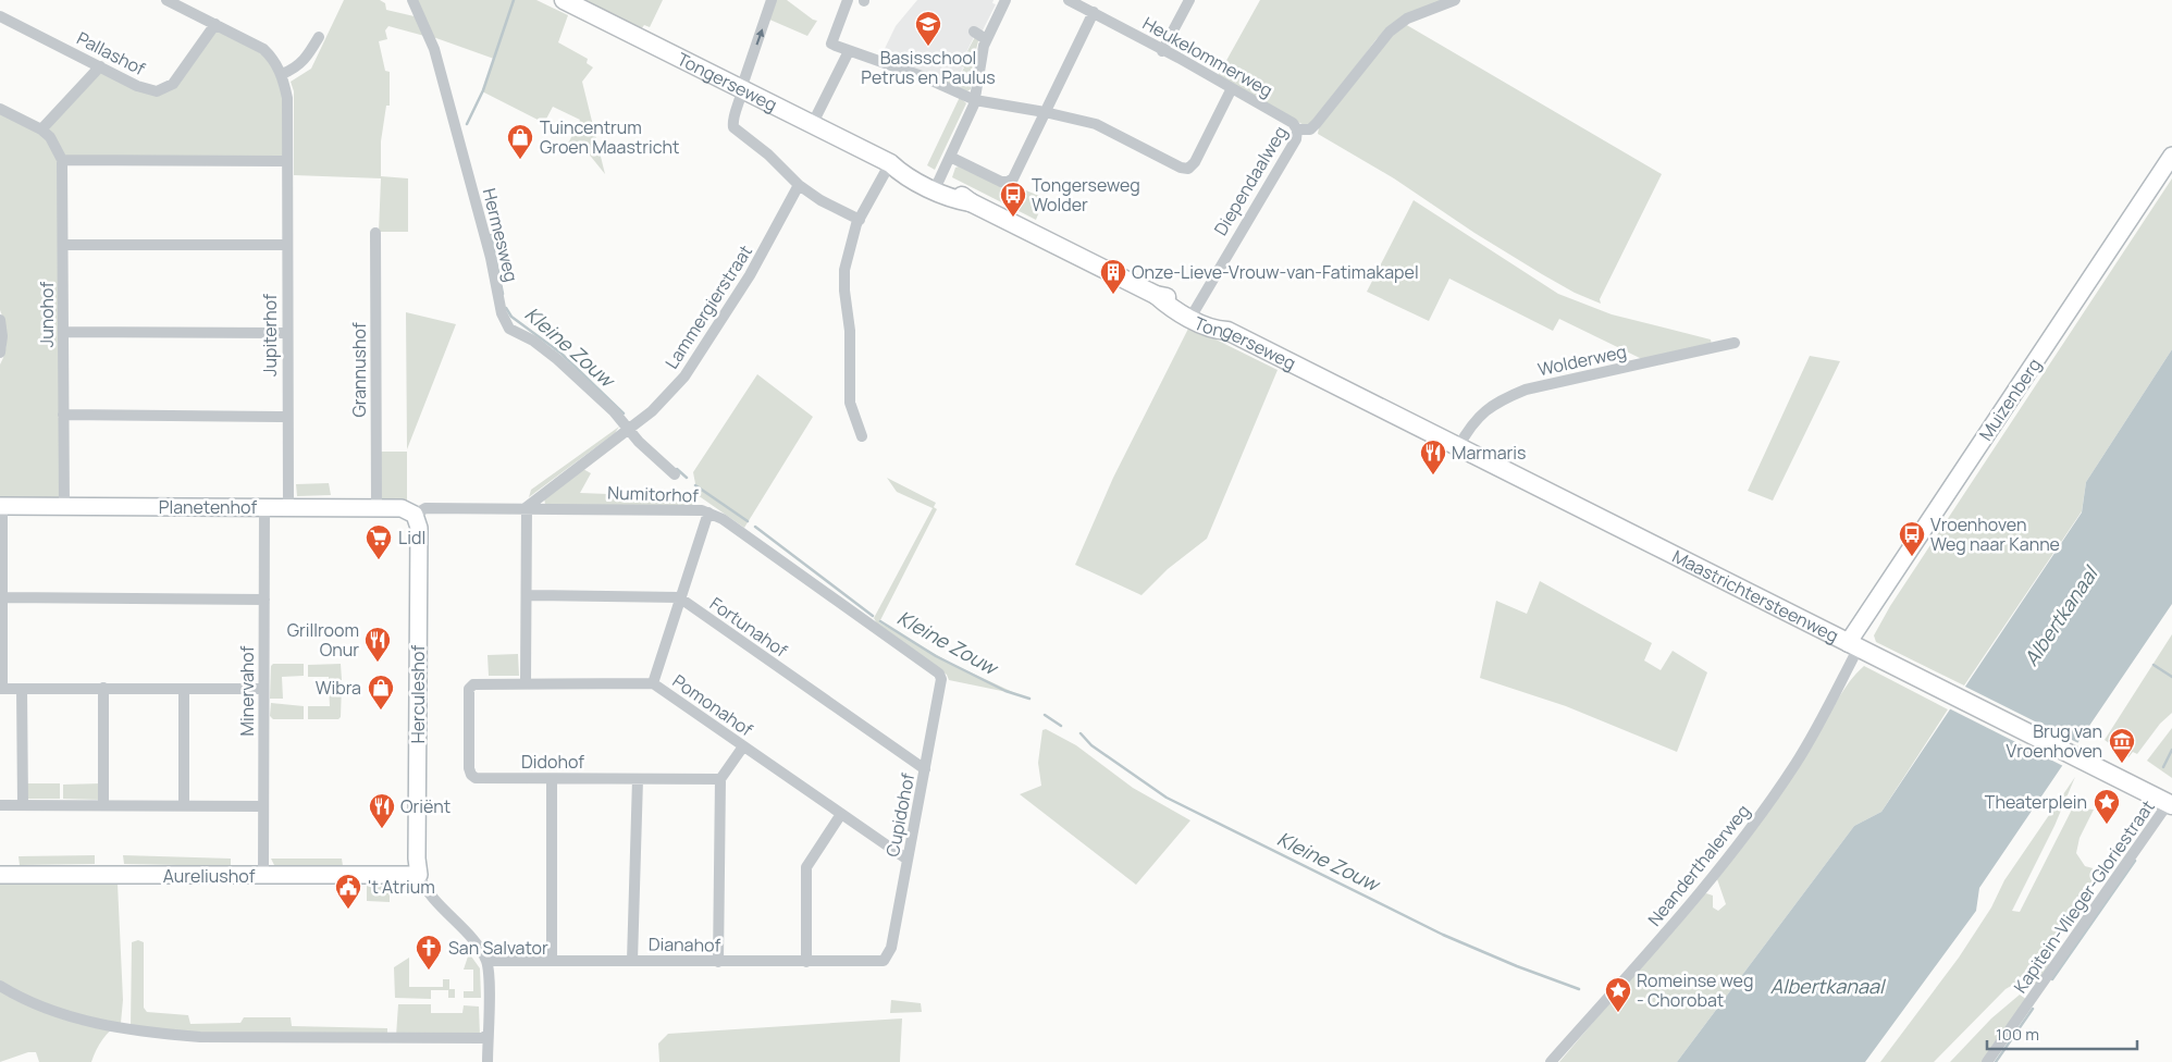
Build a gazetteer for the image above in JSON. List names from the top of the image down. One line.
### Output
{"streets":{"main road":["Tongerseweg","Maastrichtersteenweg"],"street":["Pallashof","Heukelommerweg","Diependaalweg","Hermesweg","Lammergierstraat","Junohof","Jupiterhof","Wolderweg","Grannushof","Muizenberg","Numitorhof","Planetenhof","Fortunahof","Minervahof","Herculeshof","Pomonahof","Didohof","Cupidohof","Neanderthalerweg","Aureliushof","Kapitein-Vlieger-Gloriestraat","Dianahof"]},"crossings":[["Heukelommerweg","Diependaalweg"],["Tongerseweg","Diependaalweg"],["Tongerseweg","Maastrichtersteenweg"],["Hermesweg","Lammergierstraat"],["Lammergierstraat","Numitorhof"],["Junohof","Planetenhof"],["Jupiterhof","Planetenhof"],["Wolderweg","Maastrichtersteenweg"],["Grannushof","Planetenhof"],["Muizenberg","Maastrichtersteenweg"],["Muizenberg","Neanderthalerweg"],["Numitorhof","Planetenhof"],["Numitorhof","Herculeshof"],["Numitorhof","Cupidohof"],["Planetenhof","Minervahof"],["Planetenhof","Herculeshof"],["Maastrichtersteenweg","Neanderthalerweg"],["Maastrichtersteenweg","Kapitein-Vlieger-Gloriestraat"],["Fortunahof","Cupidohof"],["Minervahof","Aureliushof"],["Herculeshof","Aureliushof"],["Pomonahof","Didohof"],["Pomonahof","Cupidohof"],["Cupidohof","Dianahof"]],"water":["Kleine Zouw","Albertkanaal"],"places":{"school or university":["Basisschool Petrus en Paulus"],"shop":["Tuincentrum Groen Maastricht","Wibra"],"bus stop":["Tongerseweg Wolder","Vroenhoven Weg naar Kanne"],"building":["Onze-Lieve-Vrouw-van-Fatimakapel"],"restaurant":["Marmaris","Grillroom Onur","Oriënt"],"supermarket":["Lidl"],"museum":["Brug van Vroenhoven"],"place":["Theaterplein","Romeinse weg - Chorobat"],"public building":["'t Atrium"],"church":["San Salvator"]},"scale_bar":"100 m"}
